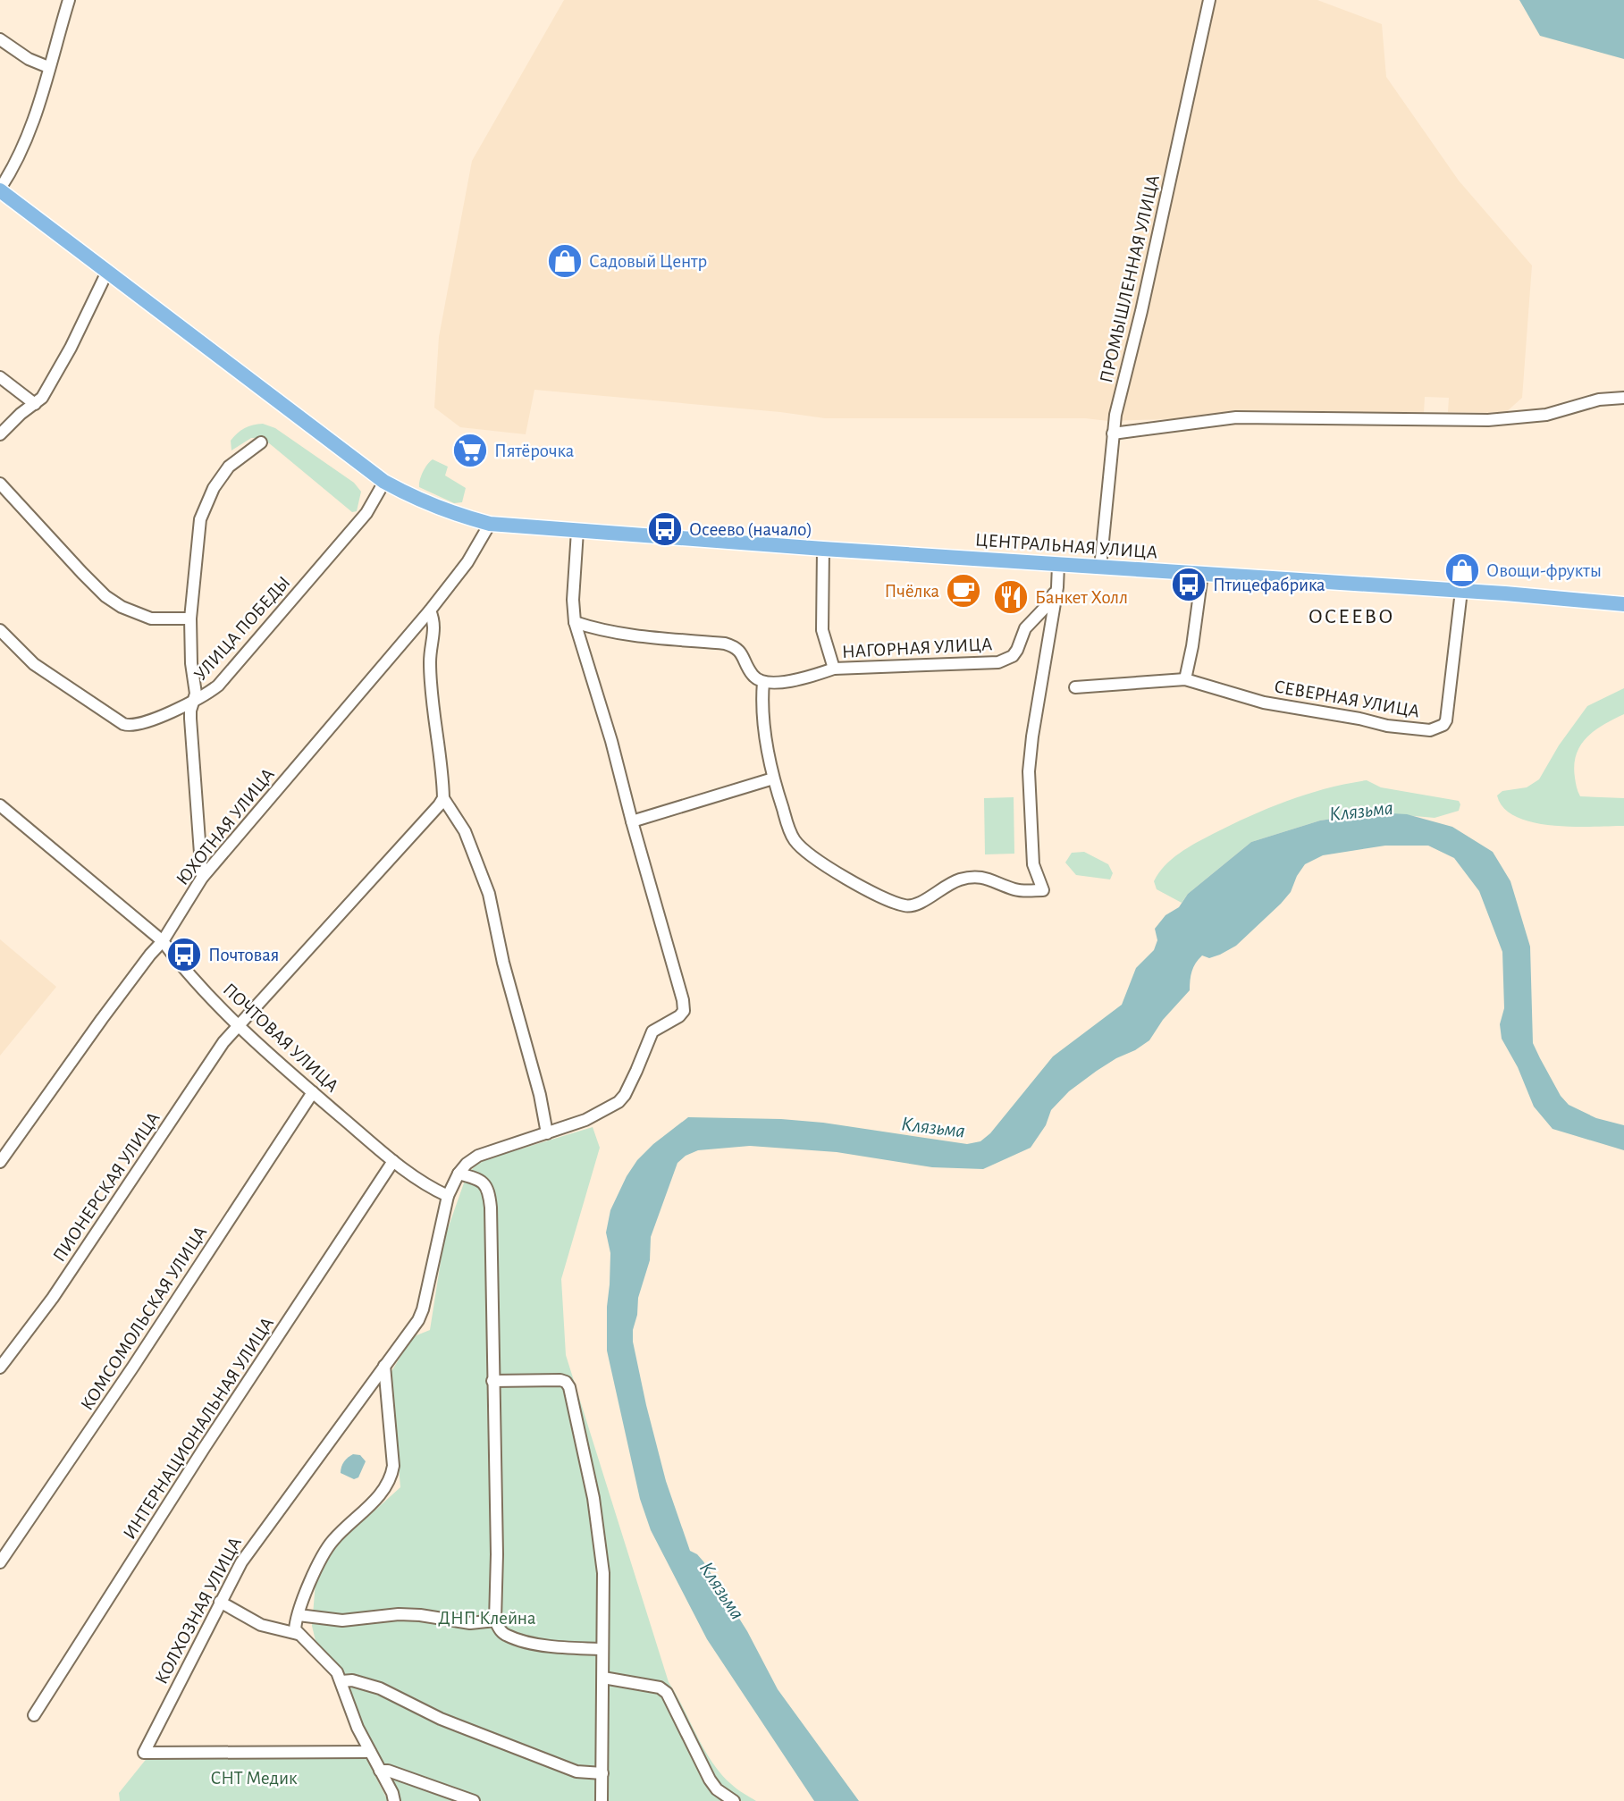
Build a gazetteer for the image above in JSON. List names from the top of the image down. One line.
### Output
{"streets":{"main road":["ЦЕНТРАЛЬНАЯ УЛИЦА"],"street":["ПРОМЫШЛЕННАЯ УЛИЦА","УЛИЦА ПОБЕДЫ","НАГОРНАЯ УЛИЦА","СЕВЕРНАЯ УЛИЦА","ЮХОТНАЯ УЛИЦА","ПОЧТОВАЯ УЛИЦА","ПИОНЕРСКАЯ УЛИЦА","КОМСОМОЛЬСКАЯ УЛИЦА","ИНТЕРНАЦИОНАЛЬНАЯ УЛИЦА","КОЛХОЗНАЯ УЛИЦА"]},"crossings":[["ПРОМЫШЛЕННАЯ УЛИЦА","ЦЕНТРАЛЬНАЯ УЛИЦА"],["ЦЕНТРАЛЬНАЯ УЛИЦА","УЛИЦА ПОБЕДЫ"],["ЦЕНТРАЛЬНАЯ УЛИЦА","СЕВЕРНАЯ УЛИЦА"],["ЦЕНТРАЛЬНАЯ УЛИЦА","ЮХОТНАЯ УЛИЦА"],["ЮХОТНАЯ УЛИЦА","ПОЧТОВАЯ УЛИЦА"],["ПОЧТОВАЯ УЛИЦА","ПИОНЕРСКАЯ УЛИЦА"],["ПОЧТОВАЯ УЛИЦА","КОМСОМОЛЬСКАЯ УЛИЦА"],["ПОЧТОВАЯ УЛИЦА","ИНТЕРНАЦИОНАЛЬНАЯ УЛИЦА"],["ПОЧТОВАЯ УЛИЦА","КОЛХОЗНАЯ УЛИЦА"]],"districts":["ОСЕЕВО"],"water":["Клязьма"],"parks":["ДНП Клейна","СНТ Медик"],"places":{"shop":["Садовый Центр","Овощи-фрукты"],"supermarket":["Пятёрочка"],"bus stop":["Осеево (начало)","Птицефабрика","Почтовая"],"cafe":["Пчёлка"],"restaurant":["Банкет Холл"]}}
